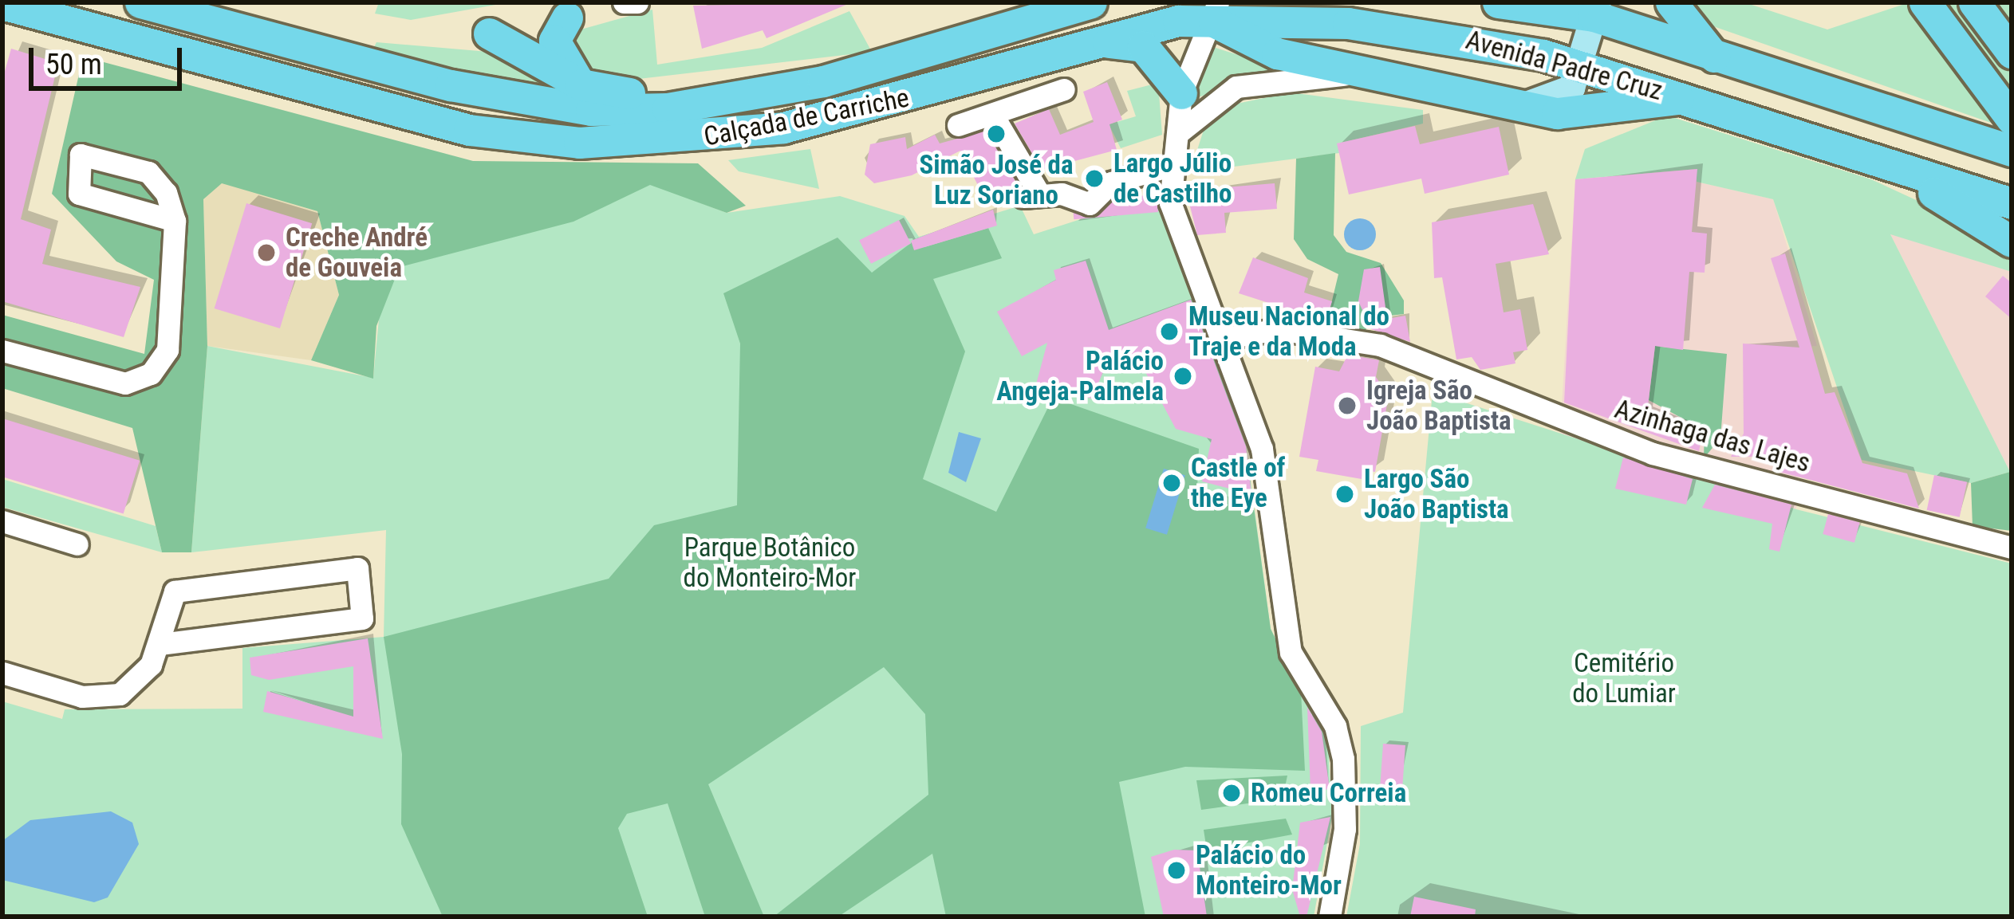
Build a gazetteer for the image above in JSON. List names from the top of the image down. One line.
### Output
{"streets":{"highway":["Avenida Padre Cruz","Calçada de Carriche"],"street":["Azinhaga das Lajes"]},"crossings":[["Avenida Padre Cruz","Calçada de Carriche"]],"parks":["Parque Botânico do Monteiro-Mor","Cemitério do Lumiar"],"places":["Simão José da Luz Soriano","Largo Júlio de Castilho","Creche André de Gouveia","Museu Nacional do Traje e da Moda","Palácio Angeja-Palmela","Igreja São João Baptista","Castle of the Eye","Largo São João Baptista","Romeu Correia","Palácio do Monteiro-Mor"],"scale_bar":"50 m"}
